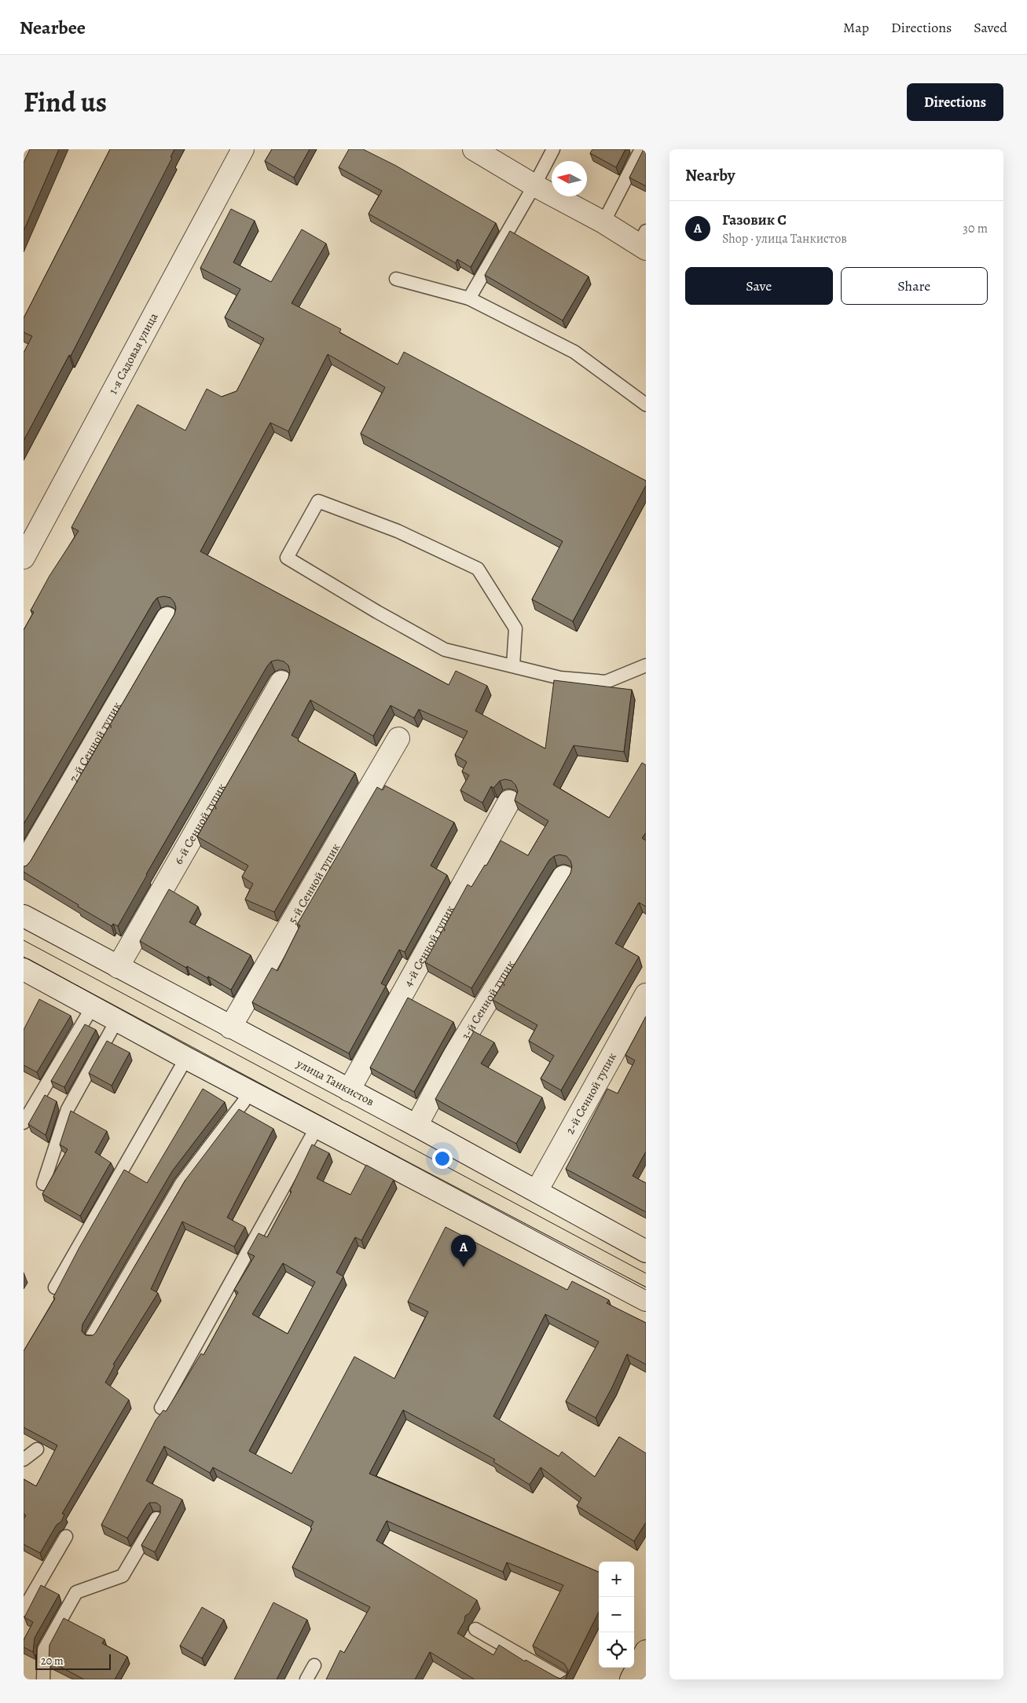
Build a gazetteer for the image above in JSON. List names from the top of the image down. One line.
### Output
{"streets":{"street":["1-я Садовая улица","7-й Сенной тупик","6-й Сенной тупик","5-й Сенной тупик","4-й Сенной тупик","3-й Сенной тупик","улица Танкистов","2-й Сенной тупик"]},"crossings":[["6-й Сенной тупик","улица Танкистов"],["5-й Сенной тупик","улица Танкистов"],["4-й Сенной тупик","улица Танкистов"],["3-й Сенной тупик","улица Танкистов"],["улица Танкистов","2-й Сенной тупик"]],"scale_bar":"20 m","north":"left","page":{"header":"Nearbee","nav":["Map","Directions","Saved"],"title":"Find us","buttons":["Directions",["Save","Share"]],"heading":"Nearby","list":[{"mark":"A","name":"Газовик С","note":"Shop · улица Танкистов","value":"30 m"}],"pins":"A","map_buttons":["+","−"],"scale":"20 m"}}
